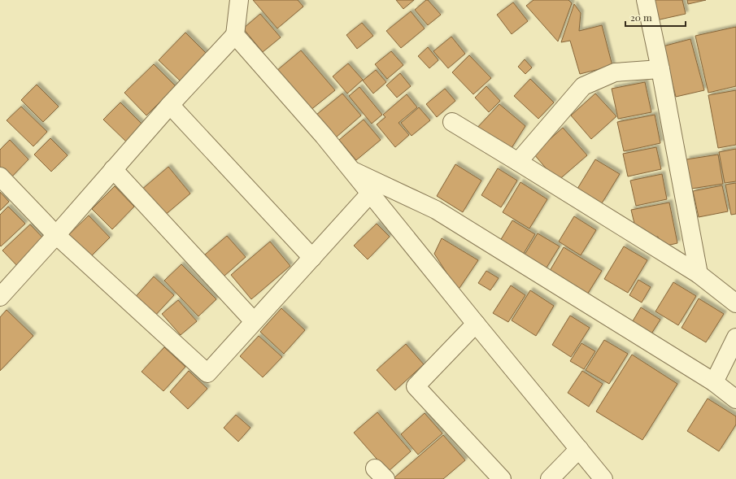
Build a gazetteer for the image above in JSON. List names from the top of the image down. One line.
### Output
{"scale_bar":"20 m"}
